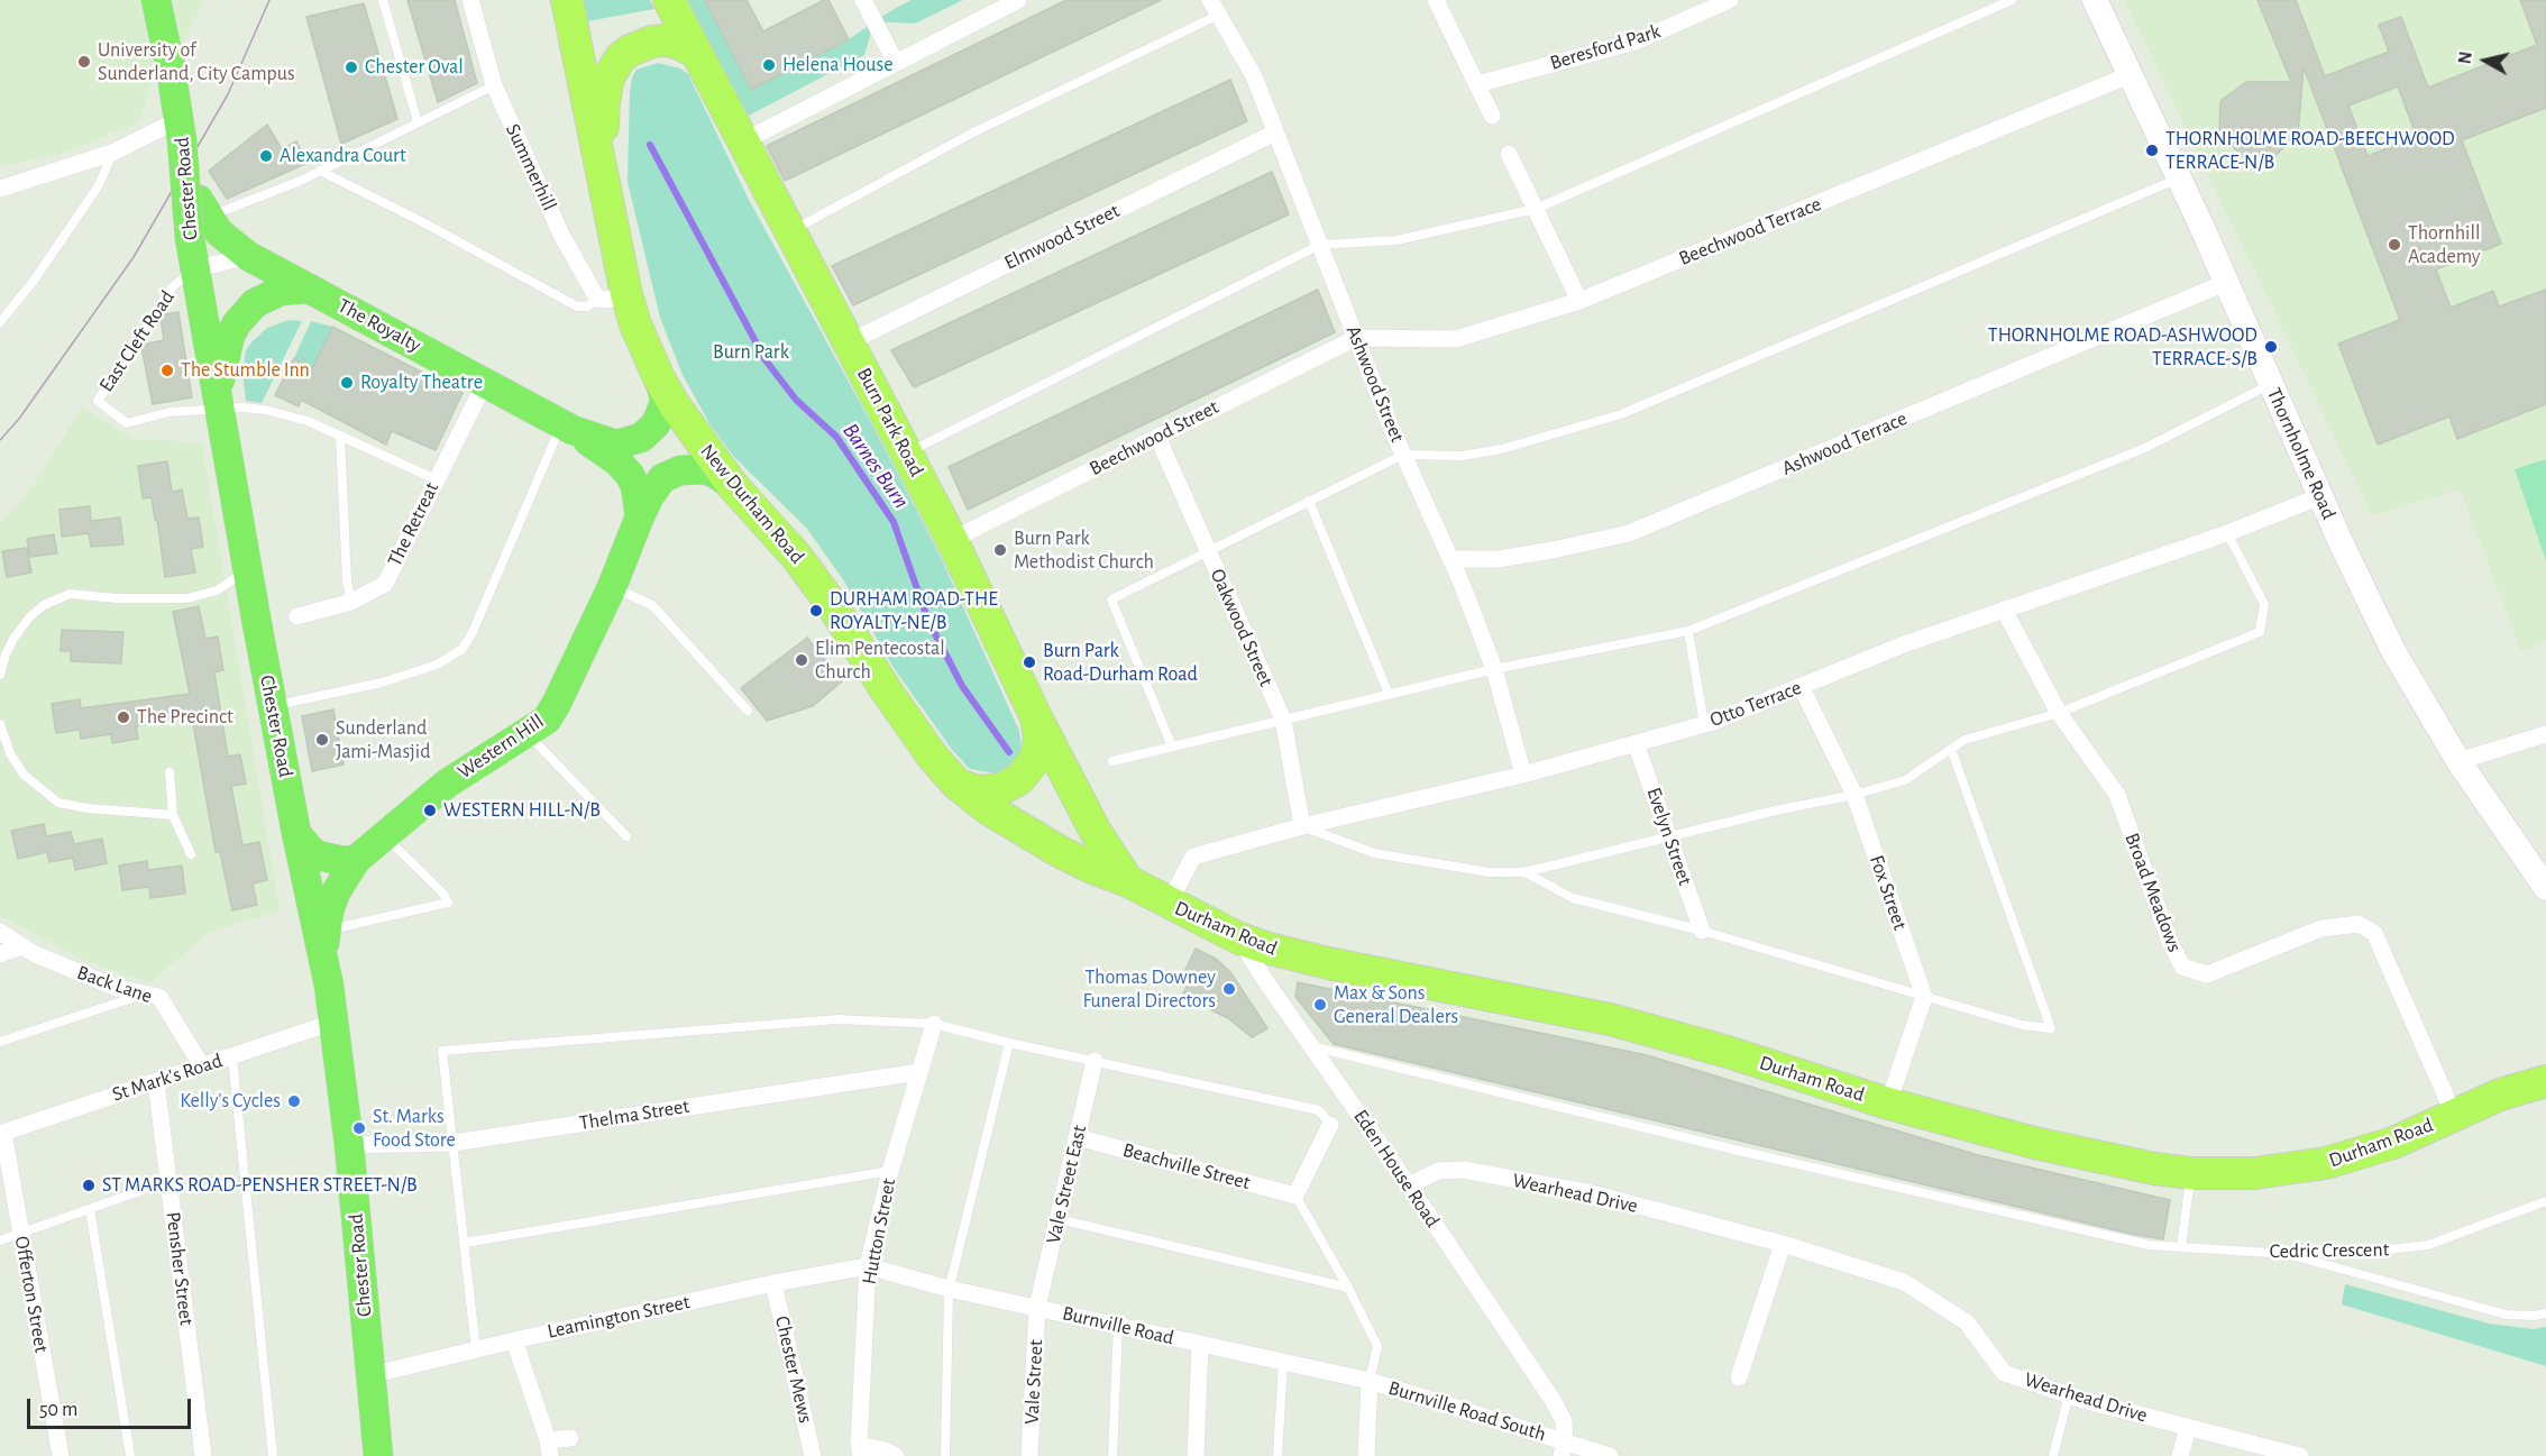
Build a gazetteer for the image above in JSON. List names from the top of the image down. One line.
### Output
{"streets":{"highway":["Burn Park Road","New Durham Road","Durham Road"],"main road":["Chester Road","The Royalty","Western Hill"],"street":["Beresford Park","Summerhill","Beechwood Terrace","Elmwood Street","East Cleft Road","Ashwood Street","Beechwood Street","Ashwood Terrace","Thornholme Road","The Retreat","Oakwood Street","Otto Terrace","Evelyn Street","Fox Street","Broad Meadows","Back Lane","St Mark's Road","Thelma Street","Beachville Street","Eden House Road","Vale Street East","Wearhead Drive","Hutton Street","Pensher Street","Offerton Street","Leamington Street","Burnville Road","Chester Mews","Vale Street","Burnville Road South"],"lane":["Cedric Crescent"]},"crossings":[["Summerhill","New Durham Road"],["Chester Road","The Royalty"],["Chester Road","East Cleft Road"],["Chester Road","Western Hill"],["Chester Road","St Mark's Road"],["Chester Road","Thelma Street"],["Chester Road","Leamington Street"],["Beechwood Terrace","Ashwood Street"],["Beechwood Terrace","Beechwood Street"],["Beechwood Terrace","Thornholme Road"],["Elmwood Street","Ashwood Street"],["Elmwood Street","Burn Park Road"],["The Royalty","East Cleft Road"],["The Royalty","New Durham Road"],["The Royalty","The Retreat"],["Ashwood Street","Beechwood Street"],["Ashwood Street","Ashwood Terrace"],["Ashwood Street","Otto Terrace"],["Burn Park Road","Beechwood Street"],["Burn Park Road","New Durham Road"],["Burn Park Road","Durham Road"],["Beechwood Street","Oakwood Street"],["Ashwood Terrace","Thornholme Road"],["Thornholme Road","Otto Terrace"],["New Durham Road","Western Hill"],["New Durham Road","Durham Road"],["Oakwood Street","Otto Terrace"],["Otto Terrace","Evelyn Street"],["Otto Terrace","Fox Street"],["Otto Terrace","Broad Meadows"],["Otto Terrace","Durham Road"],["Broad Meadows","Durham Road"],["Durham Road","Eden House Road"],["Back Lane","St Mark's Road"],["St Mark's Road","Pensher Street"],["St Mark's Road","Offerton Street"],["Thelma Street","Hutton Street"],["Beachville Street","Vale Street East"],["Eden House Road","Wearhead Drive"],["Eden House Road","Cedric Crescent"],["Eden House Road","Burnville Road South"],["Vale Street East","Burnville Road"],["Vale Street East","Vale Street"],["Hutton Street","Leamington Street"],["Hutton Street","Burnville Road"],["Leamington Street","Burnville Road"],["Leamington Street","Chester Mews"],["Burnville Road","Vale Street"],["Burnville Road","Burnville Road South"]],"water":["Barnes Burn"],"parks":["Burn Park"],"places":["University of Sunderland, City Campus","Helena House","Chester Oval","THORNHOLME ROAD-BEECHWOOD TERRACE-N/B","Alexandra Court","Thornhill Academy","THORNHOLME ROAD-ASHWOOD TERRACE-S/B","The Stumble Inn","Royalty Theatre","Burn Park Methodist Church","DURHAM ROAD-THE ROYALTY-NE/B","Elim Pentecostal Church","Burn Park Road-Durham Road","The Precinct","Sunderland Jami-Masjid","WESTERN HILL-N/B","Thomas Downey Funeral Directors","Max & Sons General Dealers","Kelly's Cycles","St. Marks Food Store","ST MARKS ROAD-PENSHER STREET-N/B"],"scale_bar":"50 m","north":"left"}
